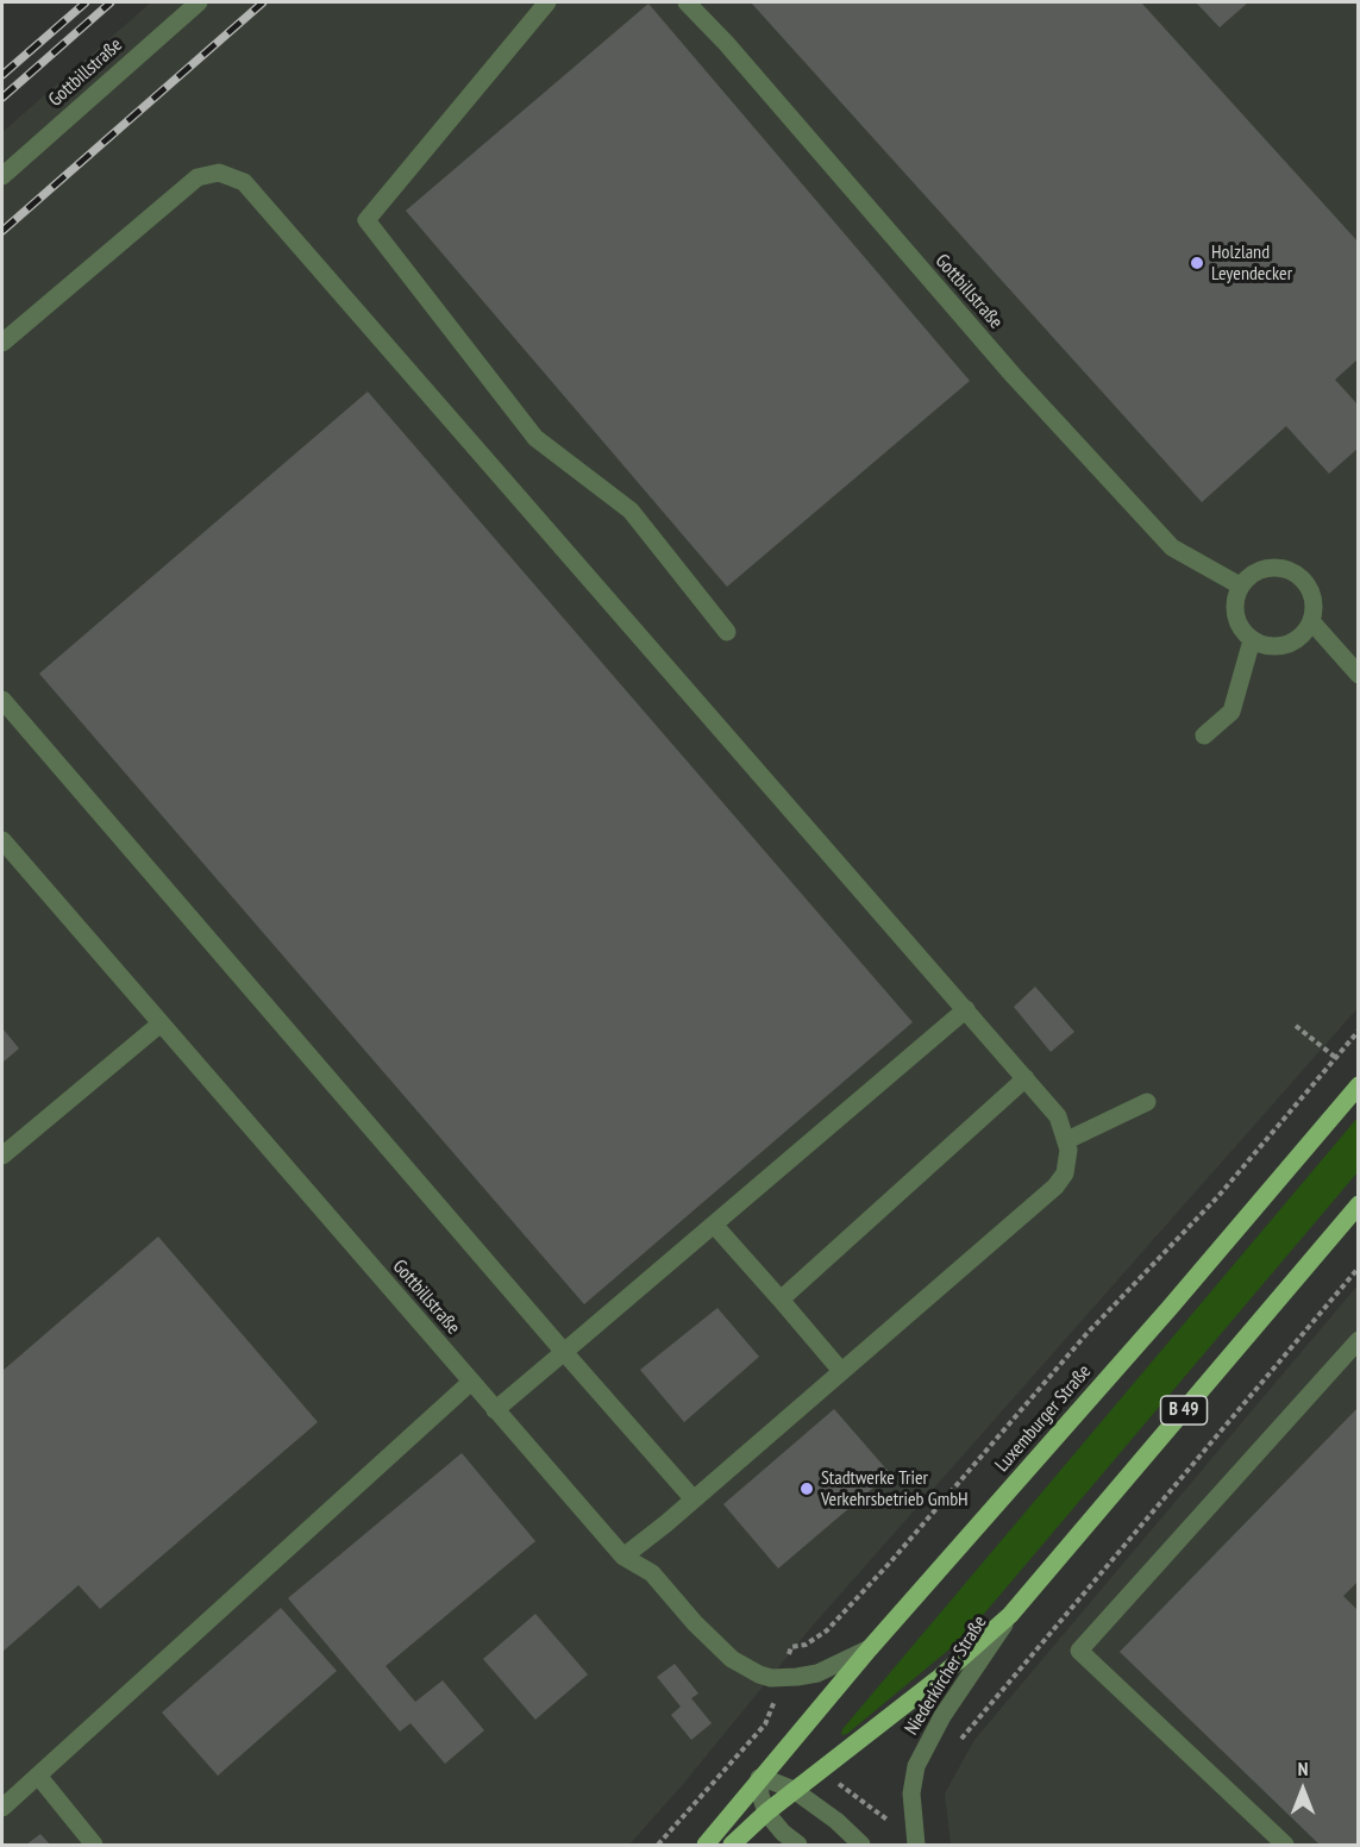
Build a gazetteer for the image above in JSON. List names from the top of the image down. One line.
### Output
{"streets":{"main road":["B 49","Luxemburger Straße"],"street":["Gottbillstraße","Niederkircher Straße"]},"crossings":[["Gottbillstraße","Luxemburger Straße"],["B 49","Niederkircher Straße"]],"places":["Holzland Leyendecker","Stadtwerke Trier Verkehrsbetrieb GmbH"],"north":"top"}
